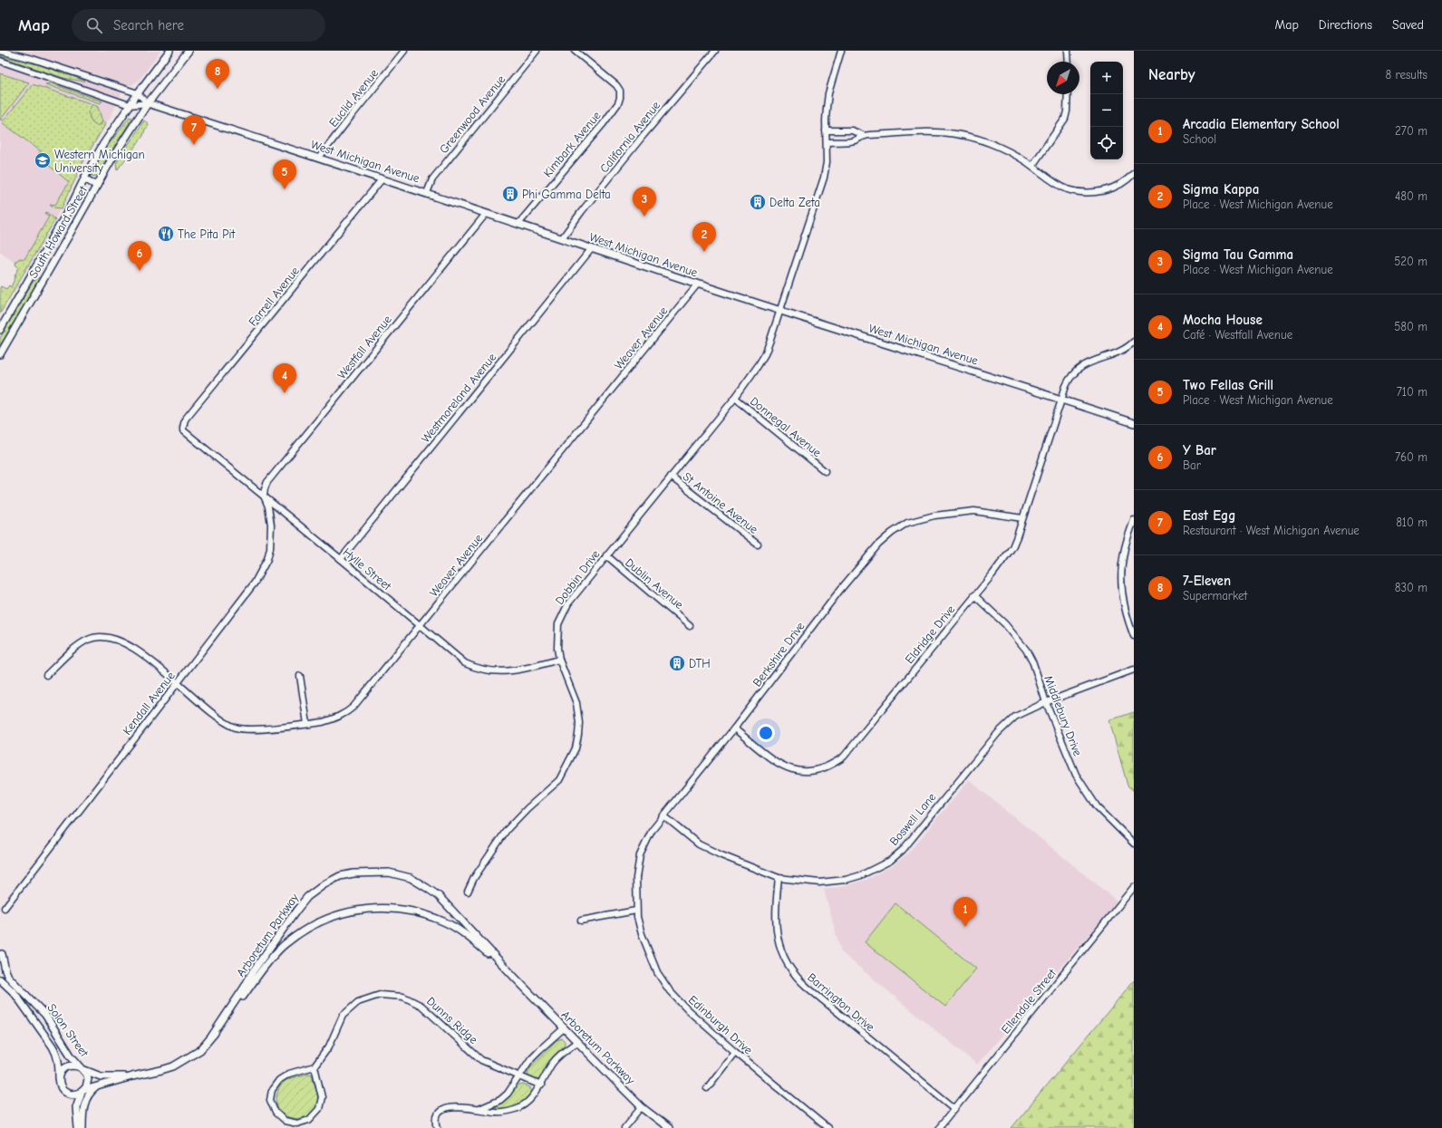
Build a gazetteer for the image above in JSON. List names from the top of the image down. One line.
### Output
{"streets":{"street":["Euclid Avenue","Greenwood Avenue","California Avenue","Kimbark Avenue","West Michigan Avenue","South Howard Street","Farrell Avenue","Weaver Avenue","Westfall Avenue","Westmoreland Avenue","Donnegal Avenue","St Antoine Avenue","Hylle Street","Dobbin Drive","Dublin Avenue","Eldridge Drive","Berkshire Drive","Kendall Avenue","Middlebury Drive","Boswell Lane","Arboretum Parkway","Ellendale Street","Barrington Drive","Dunns Ridge","Edinburgh Drive","Solon Street"]},"crossings":[["Euclid Avenue","West Michigan Avenue"],["Greenwood Avenue","West Michigan Avenue"],["California Avenue","West Michigan Avenue"],["Kimbark Avenue","West Michigan Avenue"],["West Michigan Avenue","South Howard Street"],["West Michigan Avenue","Farrell Avenue"],["West Michigan Avenue","Weaver Avenue"],["West Michigan Avenue","Westfall Avenue"],["West Michigan Avenue","Westmoreland Avenue"],["West Michigan Avenue","Dobbin Drive"],["West Michigan Avenue","Eldridge Drive"],["Farrell Avenue","Hylle Street"],["Weaver Avenue","Hylle Street"],["Weaver Avenue","Kendall Avenue"],["Westfall Avenue","Hylle Street"],["Westfall Avenue","Kendall Avenue"],["Westmoreland Avenue","Hylle Street"],["Donnegal Avenue","Dobbin Drive"],["St Antoine Avenue","Dobbin Drive"],["Hylle Street","Dobbin Drive"],["Hylle Street","Kendall Avenue"],["Dobbin Drive","Dublin Avenue"],["Eldridge Drive","Berkshire Drive"],["Eldridge Drive","Middlebury Drive"],["Berkshire Drive","Boswell Lane"],["Berkshire Drive","Edinburgh Drive"],["Middlebury Drive","Boswell Lane"],["Boswell Lane","Barrington Drive"],["Arboretum Parkway","Solon Street"],["Ellendale Street","Barrington Drive"]],"places":{"school or university":["Western Michigan University"],"building":["Phi Gamma Delta","Delta Zeta","DTH"],"restaurant":["The Pita Pit"]},"north":"bottom left","page":{"header":"Map","search":"Search here","nav":["Map","Directions","Saved"],"heading":["Nearby","8 results"],"pins":["8","7","5","3","2","6","4","1"],"map_buttons":["+","−"],"list":[{"mark":"1","name":"Arcadia Elementary School","note":"School","value":"270 m"},{"mark":"2","name":"Sigma Kappa","note":"Place · West Michigan Avenue","value":"480 m"},{"mark":"3","name":"Sigma Tau Gamma","note":"Place · West Michigan Avenue","value":"520 m"},{"mark":"4","name":"Mocha House","note":"Café · Westfall Avenue","value":"580 m"},{"mark":"5","name":"Two Fellas Grill","note":"Place · West Michigan Avenue","value":"710 m"},{"mark":"6","name":"Y Bar","note":"Bar","value":"760 m"},{"mark":"7","name":"East Egg","note":"Restaurant · West Michigan Avenue","value":"810 m"},{"mark":"8","name":"7-Eleven","note":"Supermarket","value":"830 m"}]}}
